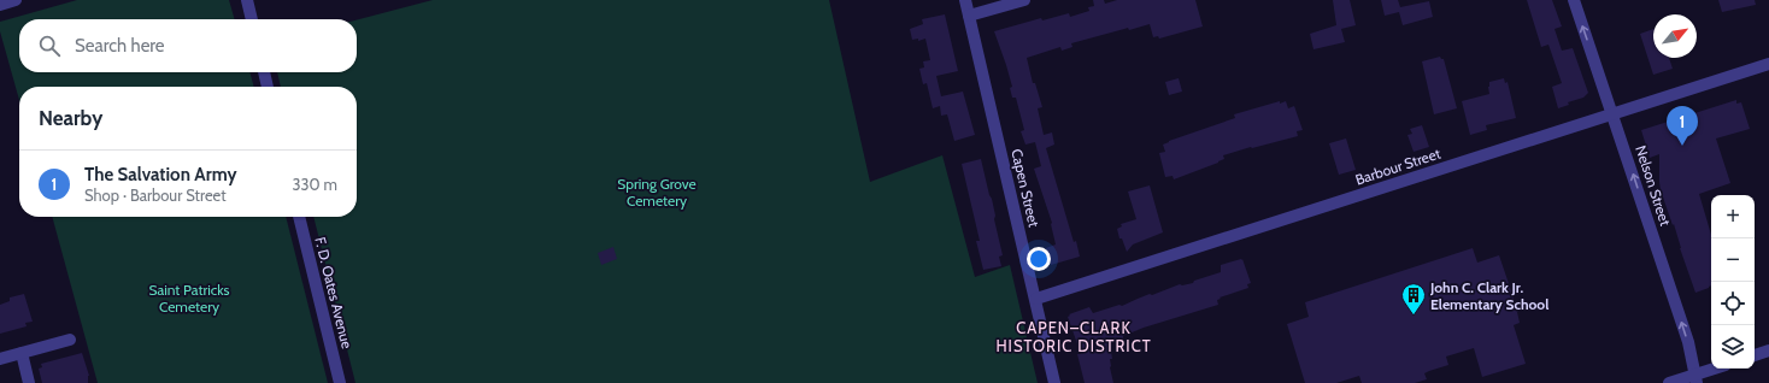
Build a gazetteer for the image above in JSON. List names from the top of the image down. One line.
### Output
{"streets":{"street":["Barbour Street","Nelson Street","Capen Street","F. D. Oates Avenue"]},"crossings":[["Barbour Street","Nelson Street"],["Barbour Street","Capen Street"]],"one_way":["Nelson Street"],"districts":["CAPEN–CLARK HISTORIC DISTRICT"],"parks":["Spring Grove Cemetery","Saint Patricks Cemetery"],"places":{"building":["John C. Clark Jr. Elementary School"]},"north":"top right","page":{"search":"Search here","heading":"Nearby","pins":"1","list":[{"mark":"1","name":"The Salvation Army","note":"Shop · Barbour Street","value":"330 m"}],"map_buttons":["+","−"]}}
